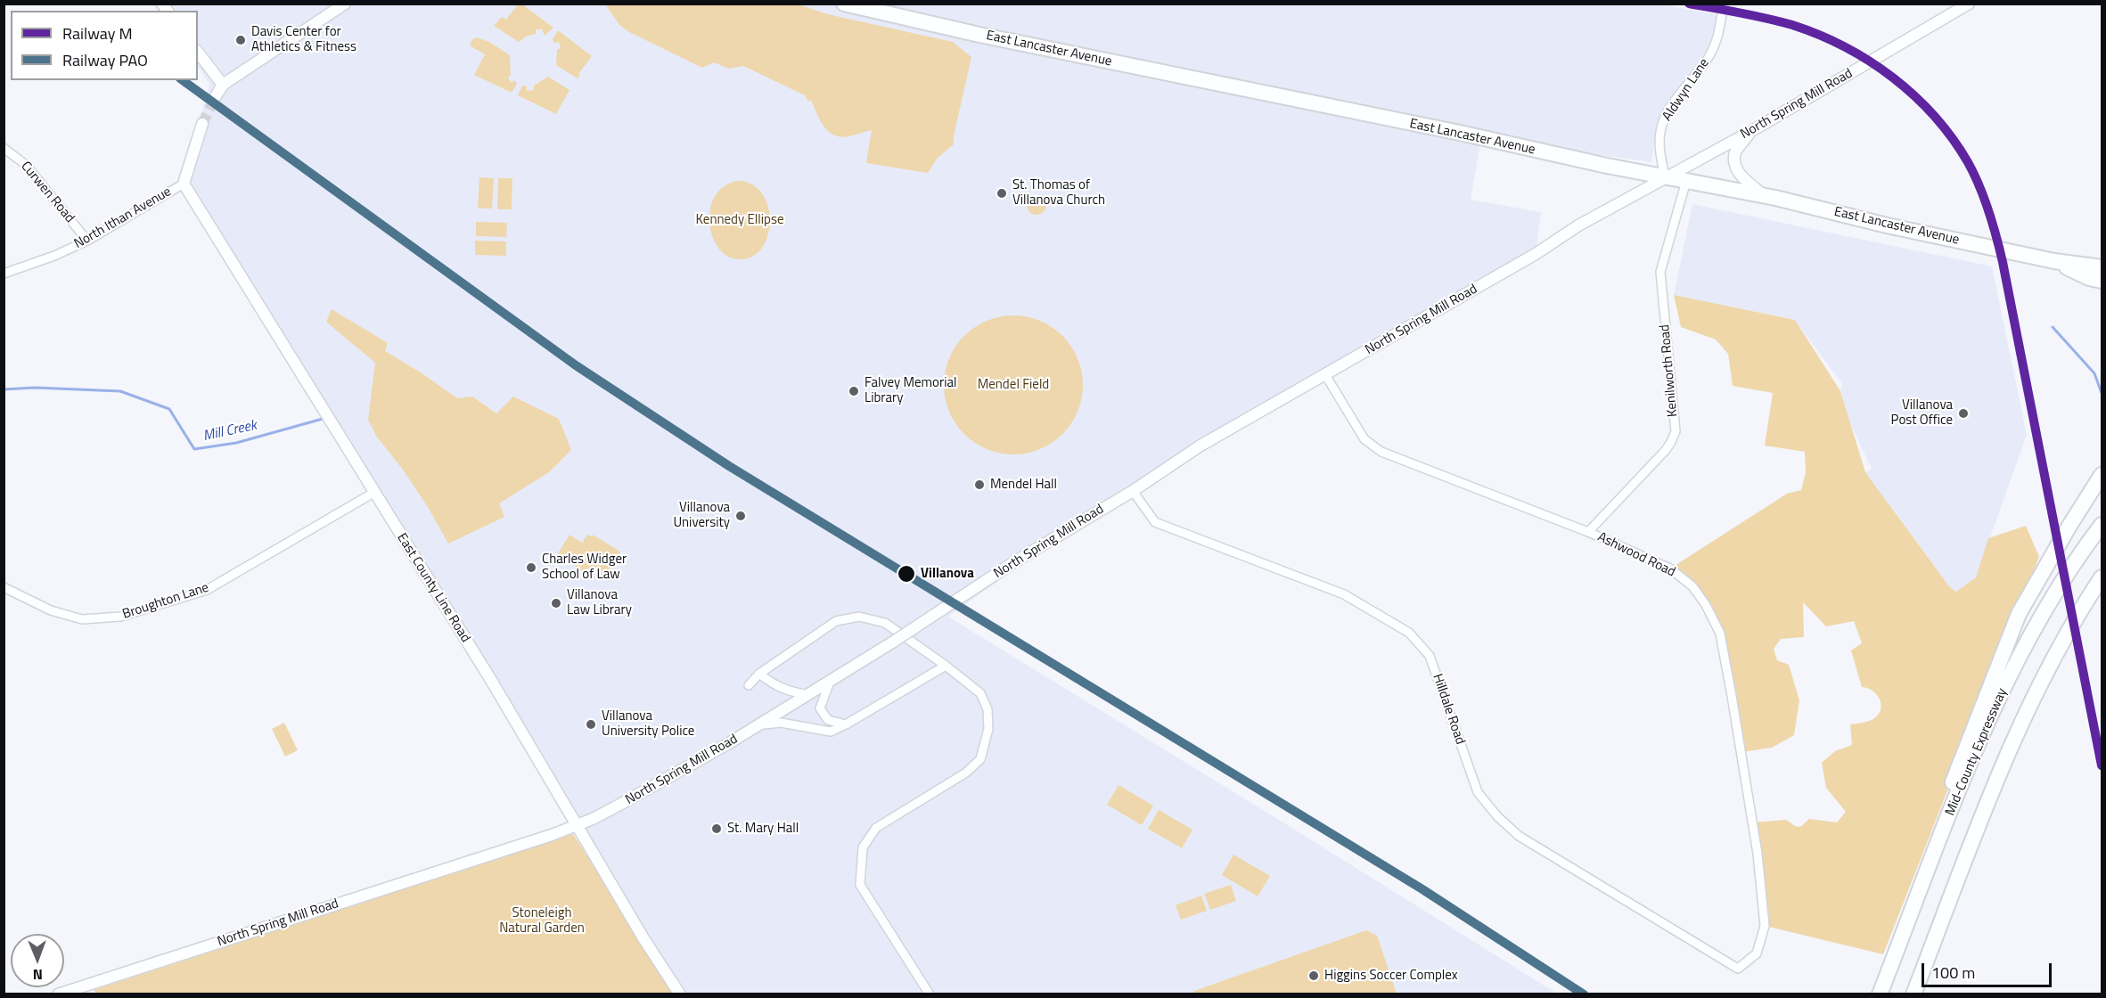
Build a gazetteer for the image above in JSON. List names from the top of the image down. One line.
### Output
{"streets":{"highway":["East Lancaster Avenue","Mid-County Expressway"],"main road":["North Spring Mill Road","North Ithan Avenue","East County Line Road"],"street":["Aldwyn Lane","Curwen Road","Kenilworth Road","Ashwood Road","Broughton Lane","Hilldale Road"]},"crossings":[["East Lancaster Avenue","Aldwyn Lane"],["East Lancaster Avenue","North Spring Mill Road"],["East Lancaster Avenue","Kenilworth Road"],["Aldwyn Lane","North Spring Mill Road"],["North Spring Mill Road","Ashwood Road"],["North Spring Mill Road","East County Line Road"],["North Spring Mill Road","Hilldale Road"],["Curwen Road","North Ithan Avenue"],["North Ithan Avenue","East County Line Road"],["Kenilworth Road","Ashwood Road"],["Ashwood Road","Hilldale Road"],["East County Line Road","Broughton Lane"]],"water":["Mill Creek"],"parks":["Kennedy Ellipse","Mendel Field","Stoneleigh Natural Garden"],"places":["Davis Center for Athletics & Fitness","St. Thomas of Villanova Church","Falvey Memorial Library","Villanova Post Office","Mendel Hall","Villanova University","Charles Widger School of Law","Villanova","Villanova Law Library","Villanova University Police","St. Mary Hall","Higgins Soccer Complex"],"lines":["rail line M","rail line PAO"],"legend":["Railway M","Railway PAO"],"scale_bar":"100 m","north":"bottom"}
